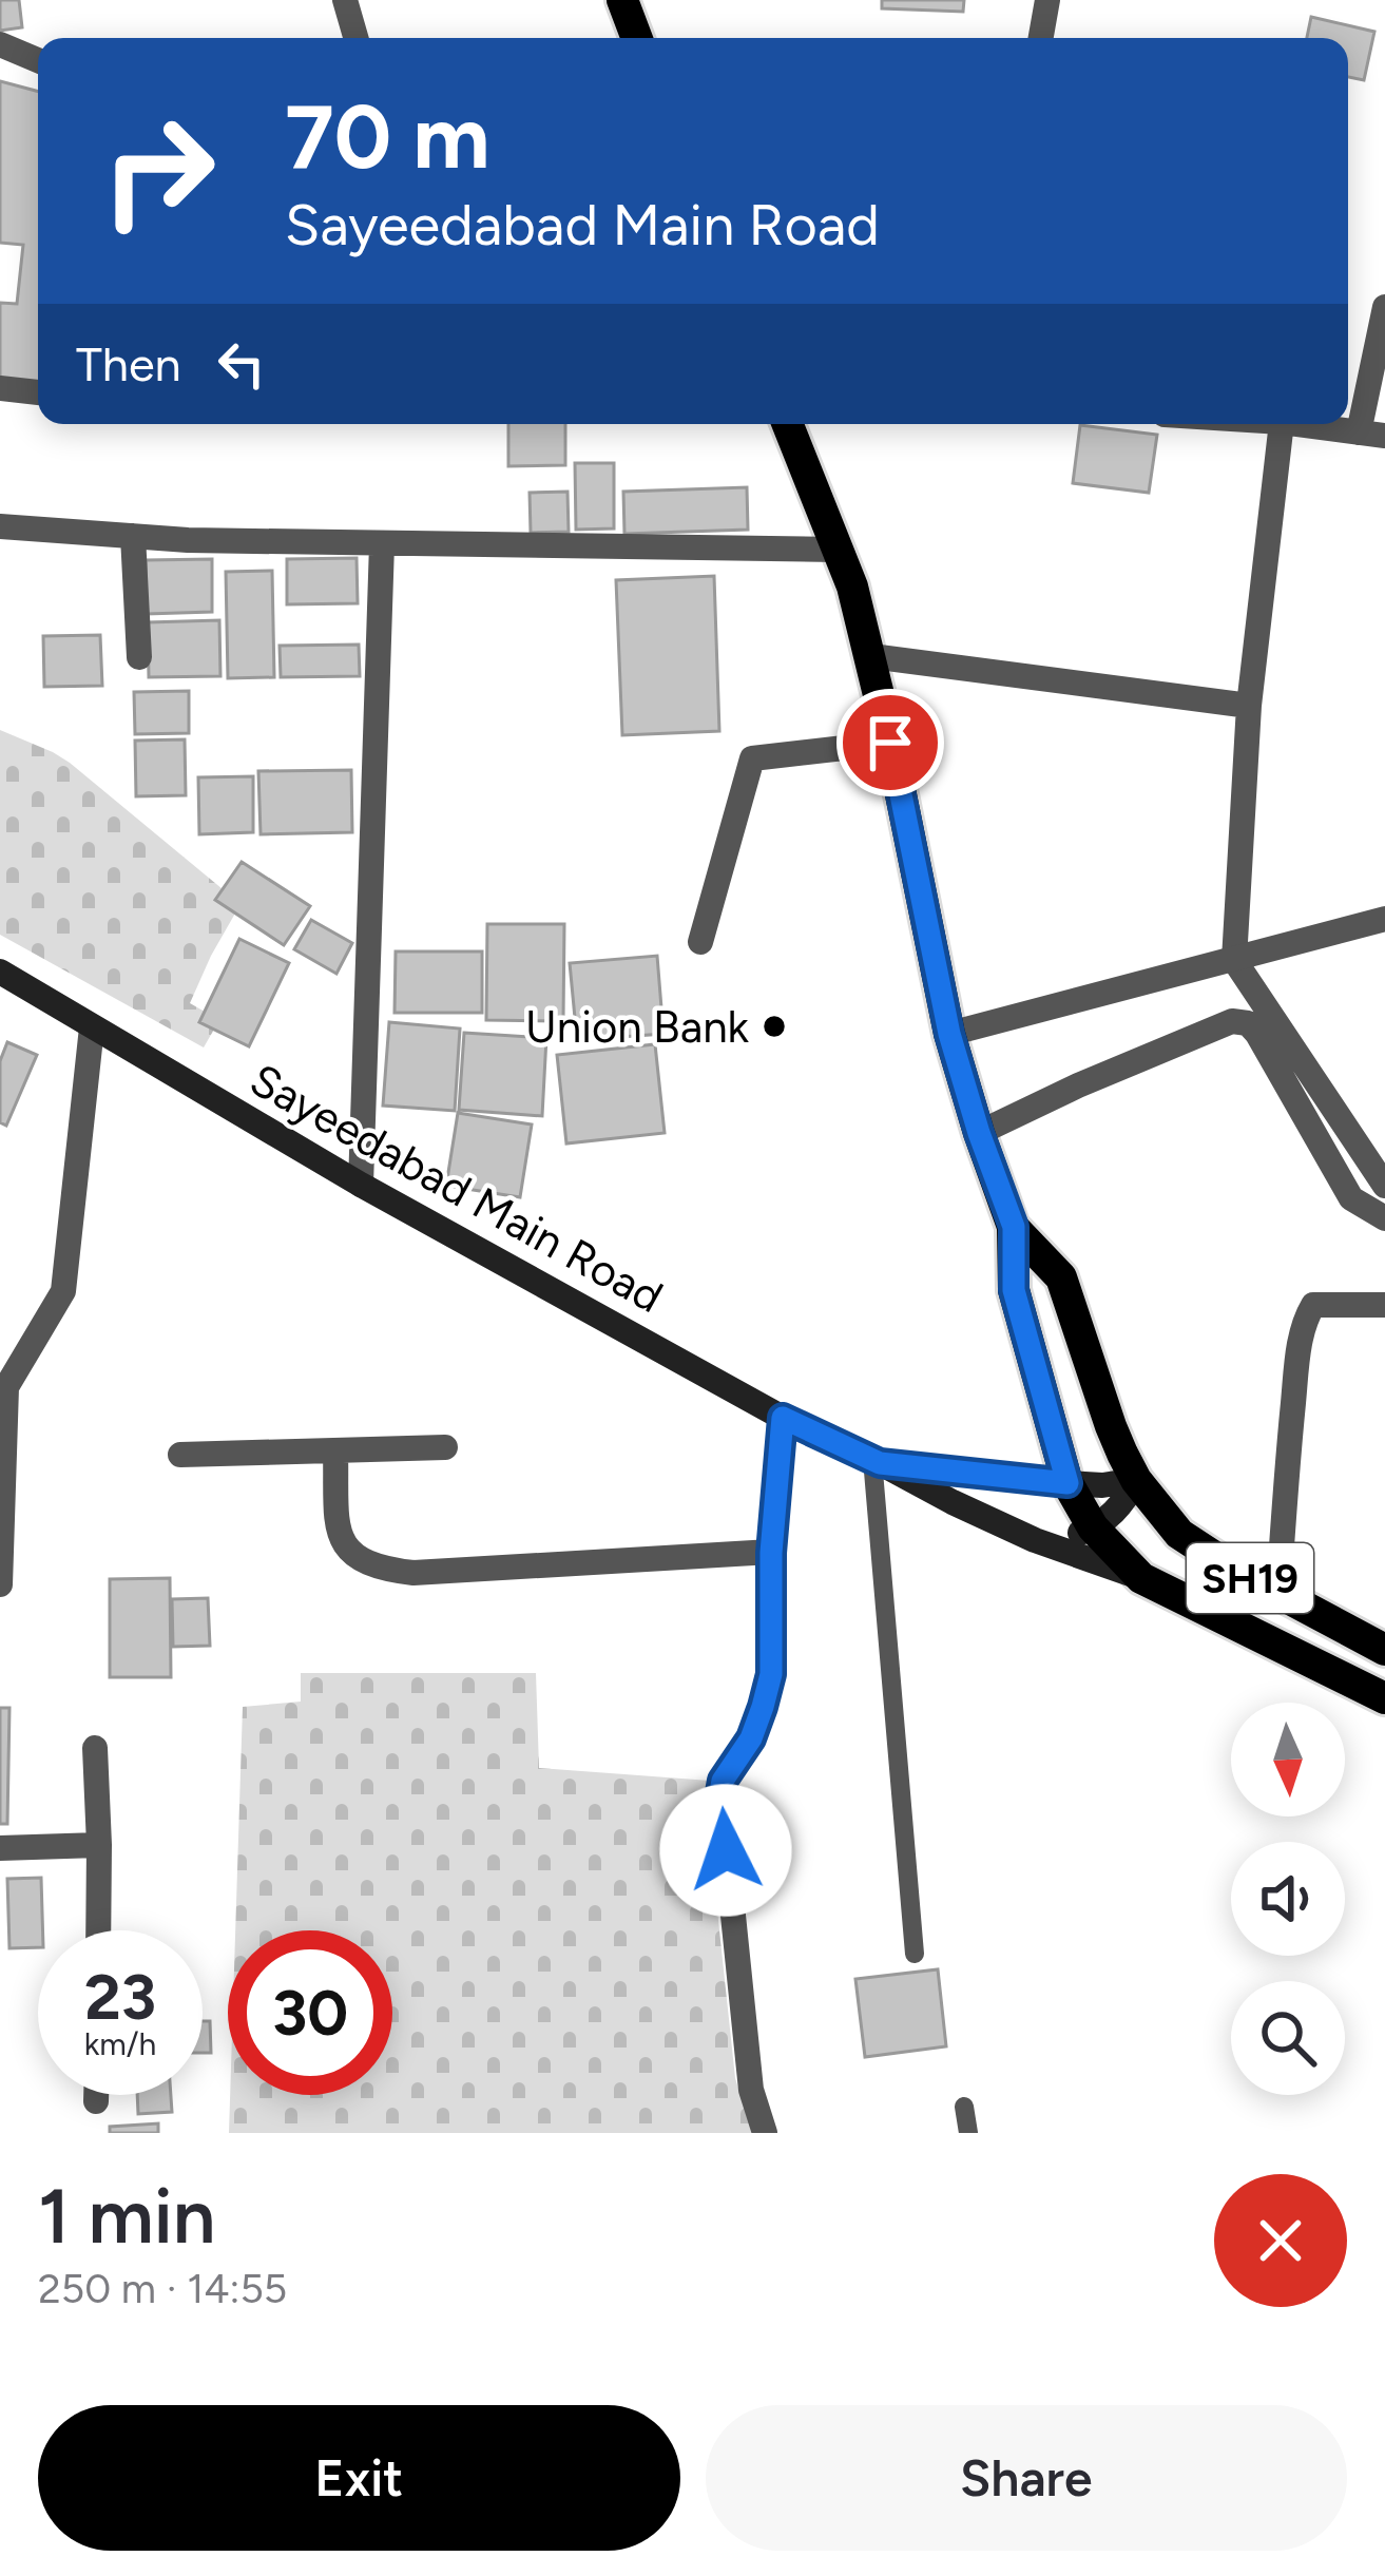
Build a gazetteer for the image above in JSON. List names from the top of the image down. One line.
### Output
{"streets":{"main road":["Sayeedabad Main Road","SH19"]},"crossings":[["Sayeedabad Main Road","SH19"]],"places":["Union Bank"],"north":"bottom","page":{"turn":["70 m","Sayeedabad Main Road"],"then":"Then","speed":"23 km/h","limit":"30","heading":["1 min","250 m · 14:55"],"buttons":["Exit","Share"]}}
